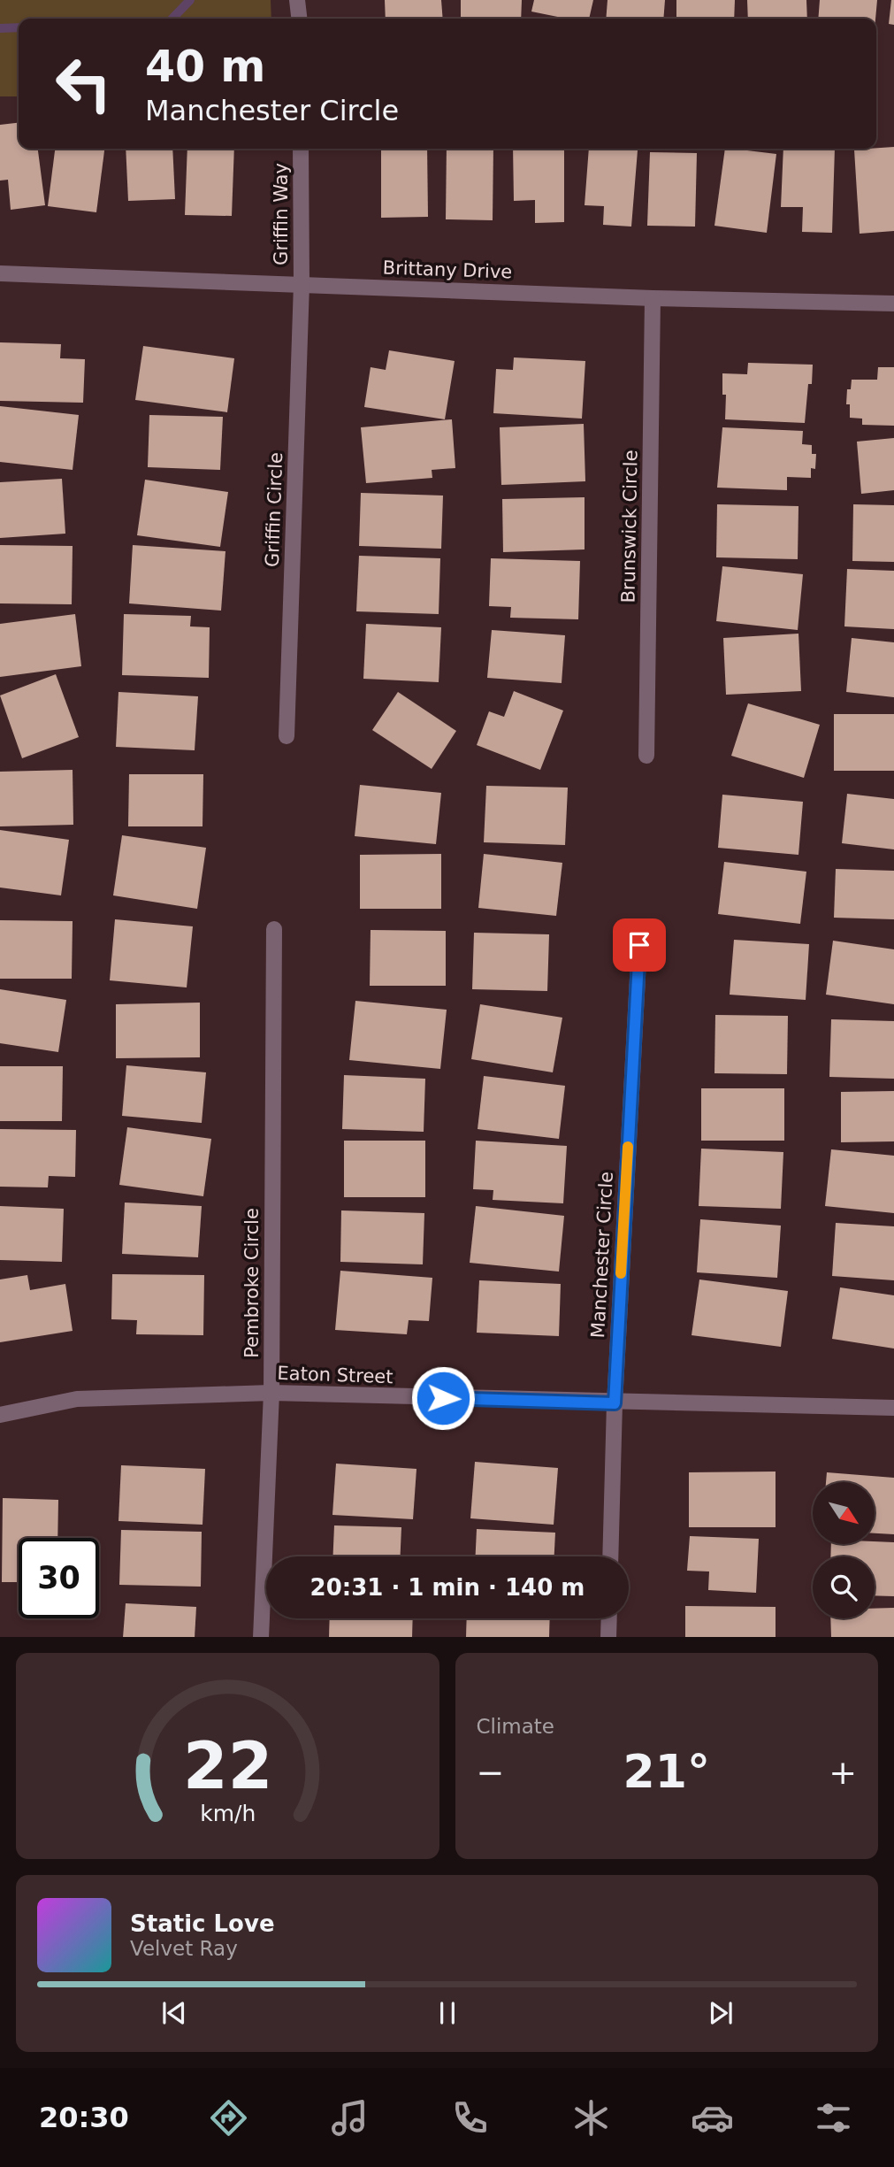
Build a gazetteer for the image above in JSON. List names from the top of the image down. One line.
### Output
{"streets":{"street":["Griffin Way","Brittany Drive","Griffin Circle","Brunswick Circle","Manchester Circle","Pembroke Circle","Eaton Street"]},"crossings":[["Griffin Way","Brittany Drive"],["Griffin Way","Griffin Circle"],["Brittany Drive","Griffin Circle"],["Brittany Drive","Brunswick Circle"],["Manchester Circle","Eaton Street"],["Pembroke Circle","Eaton Street"]],"north":"bottom right","page":{"turn":["40 m","Manchester Circle"],"limit":"30","trip":"20:31 · 1 min · 140 m","tile":"Climate","heat":["−","21°","+"],"song":["Static Love","Velvet Ray"],"tabs":"20:30","gauge":["22","km/h"]}}
